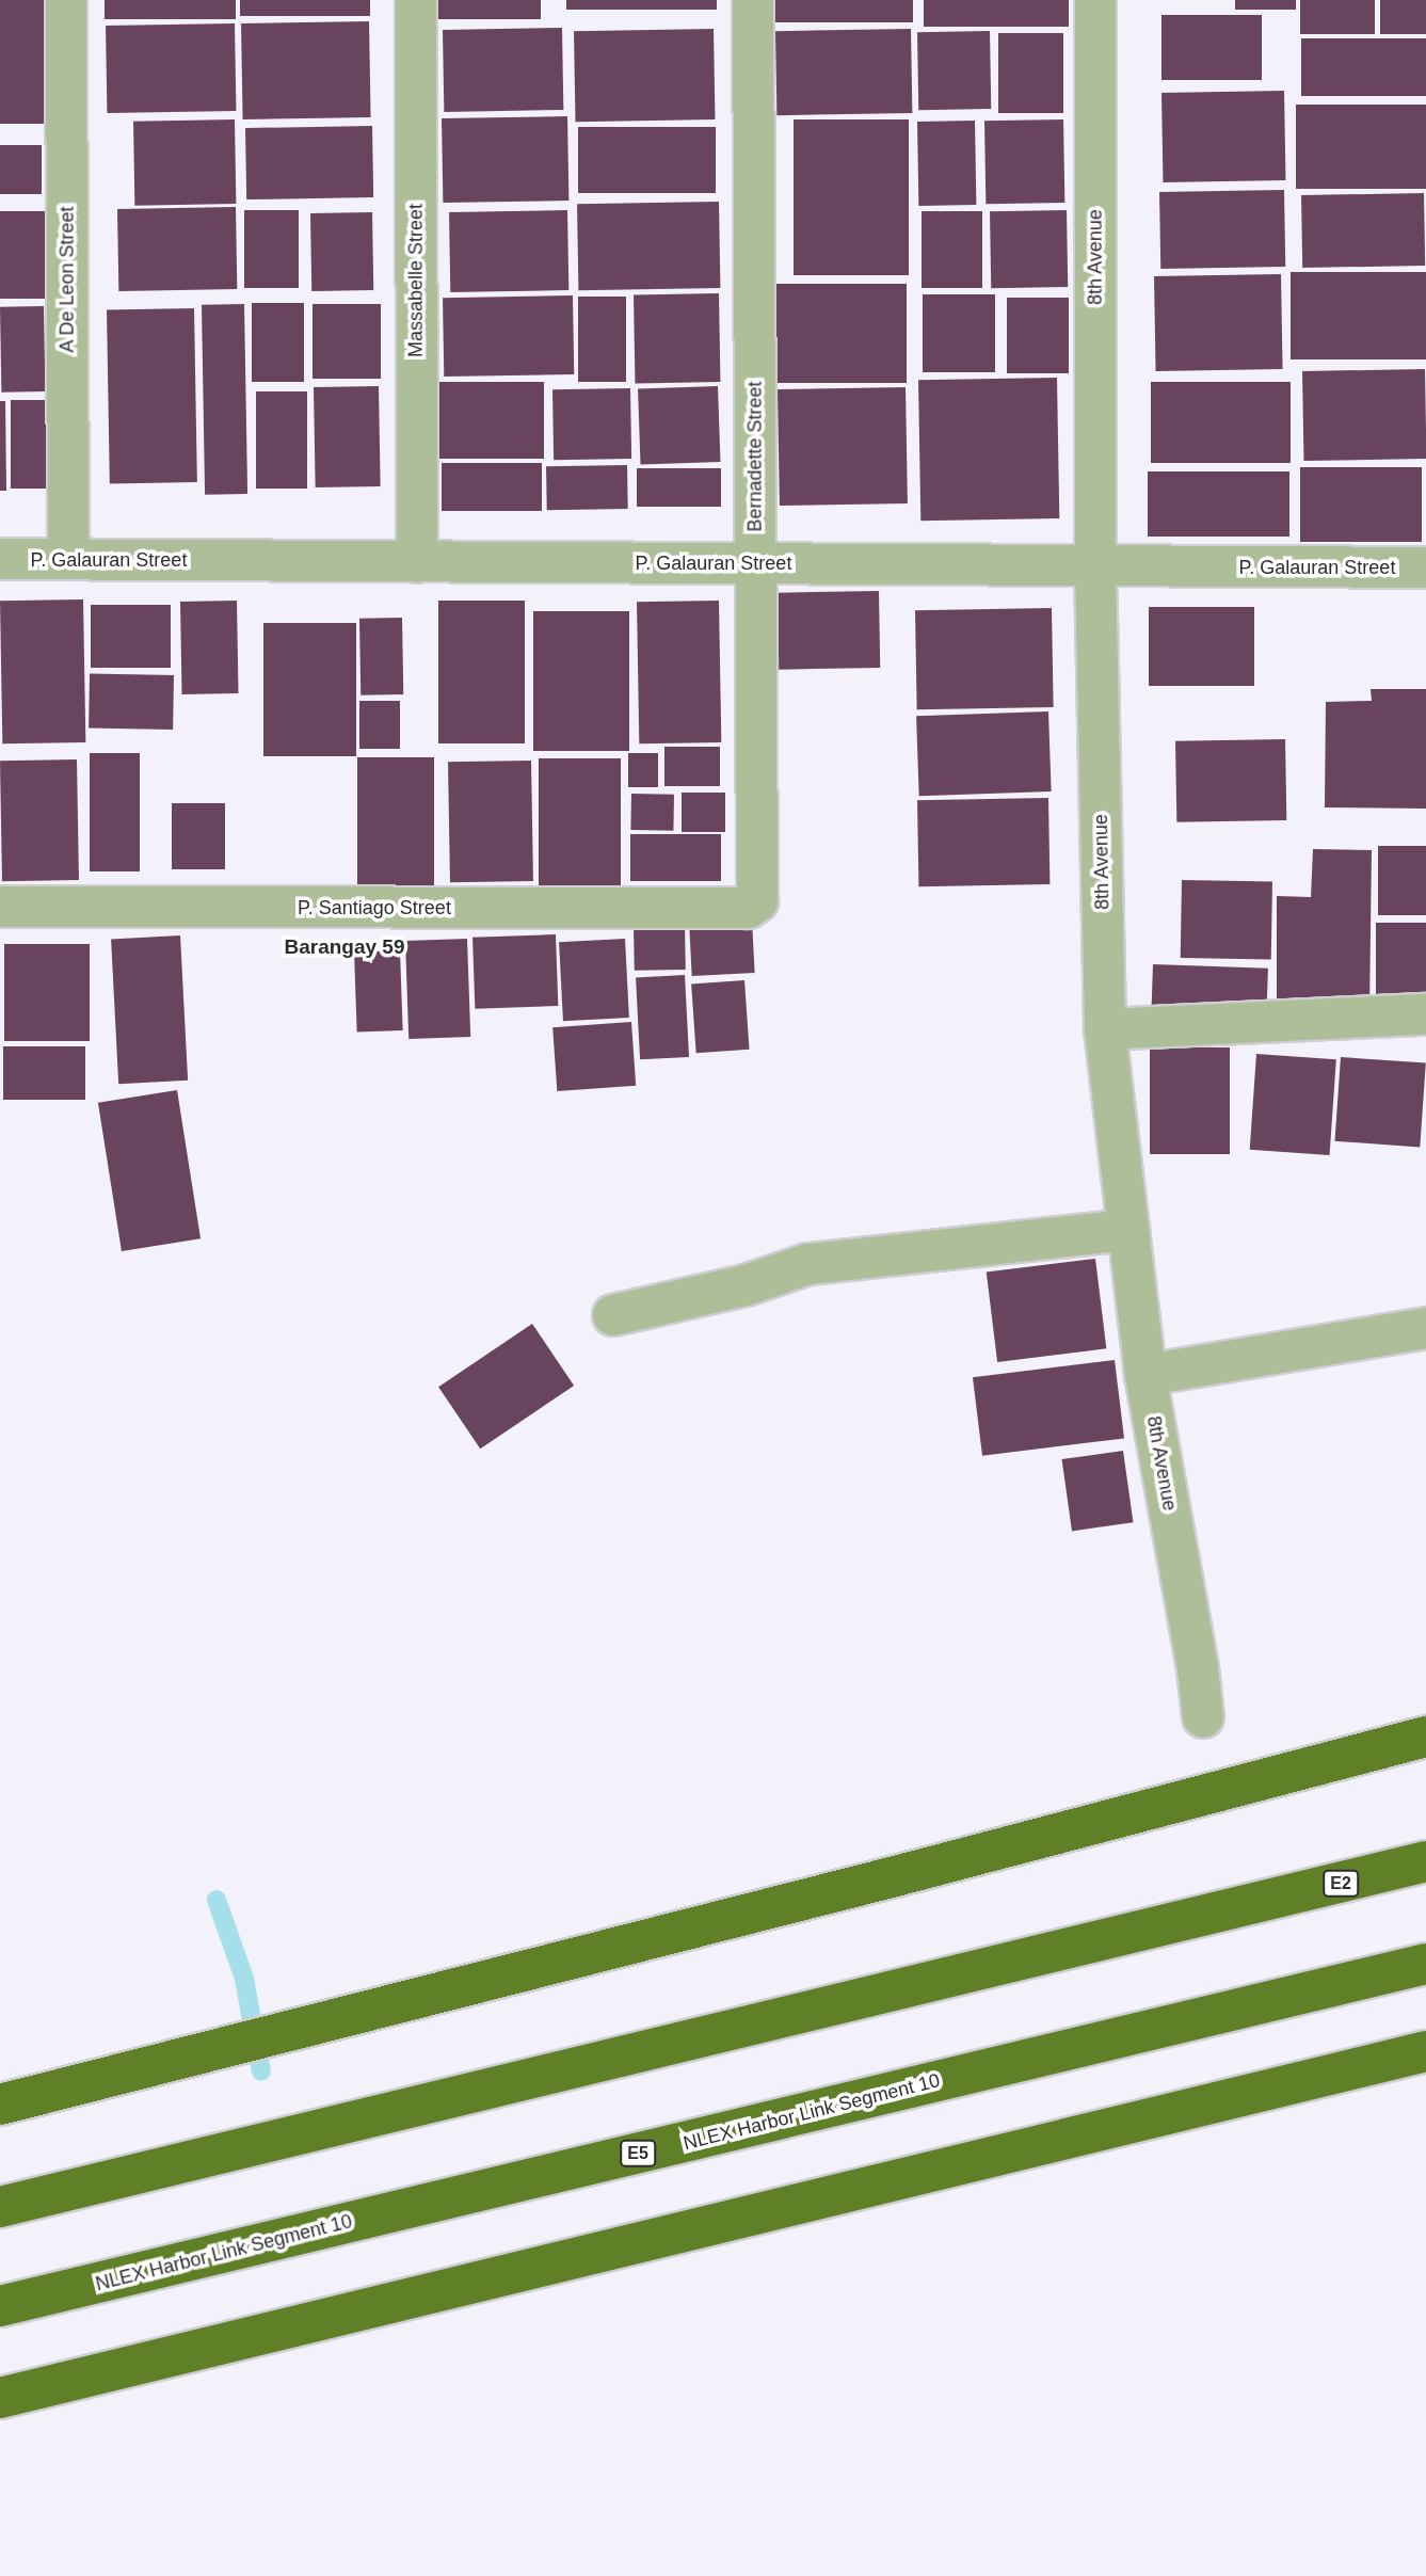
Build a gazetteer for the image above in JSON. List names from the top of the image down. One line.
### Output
{"streets":{"highway":["E2","NLEX Harbor Link Segment 10","E5"],"street":["8th Avenue","A De Leon Street","Massabelle Street","Bernadette Street","P. Galauran Street","P. Santiago Street"]},"crossings":[["8th Avenue","P. Galauran Street"],["A De Leon Street","P. Galauran Street"],["Massabelle Street","P. Galauran Street"],["Bernadette Street","P. Galauran Street"],["Bernadette Street","P. Santiago Street"]],"districts":["Barangay 59"]}
